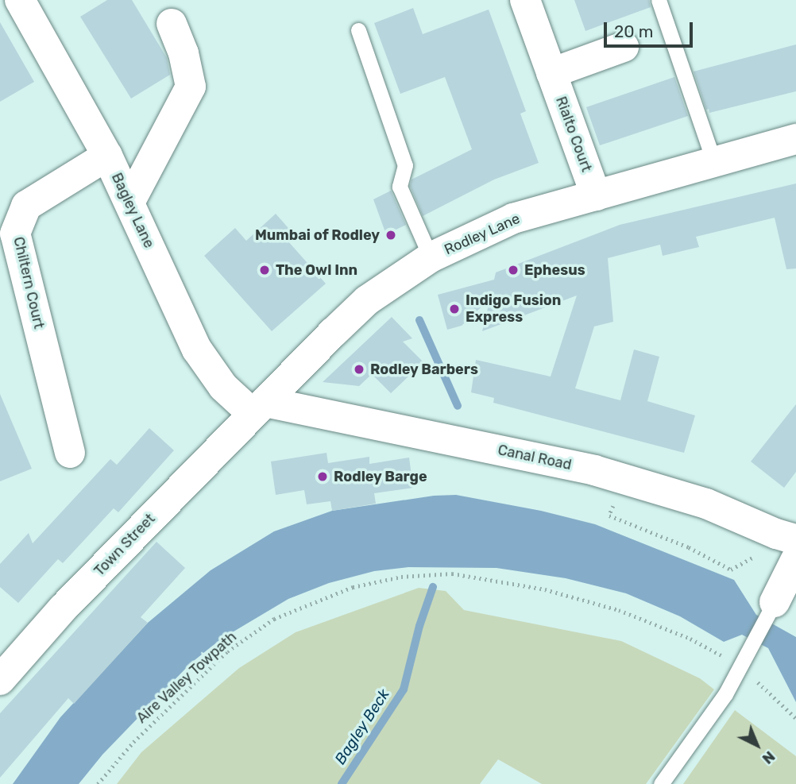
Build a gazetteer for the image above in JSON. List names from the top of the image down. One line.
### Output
{"streets":{"street":["Rialto Court","Bagley Lane","Rodley Lane","Chiltern Court","Canal Road","Town Street"],"path":["Aire Valley Towpath"]},"crossings":[["Rialto Court","Rodley Lane"],["Bagley Lane","Rodley Lane"],["Bagley Lane","Chiltern Court"],["Bagley Lane","Canal Road"],["Bagley Lane","Town Street"],["Rodley Lane","Canal Road"],["Rodley Lane","Town Street"],["Canal Road","Town Street"]],"water":["Bagley Beck"],"places":["Mumbai of Rodley","The Owl Inn","Ephesus","Indigo Fusion Express","Rodley Barbers","Rodley Barge"],"scale_bar":"20 m","north":"bottom right"}
